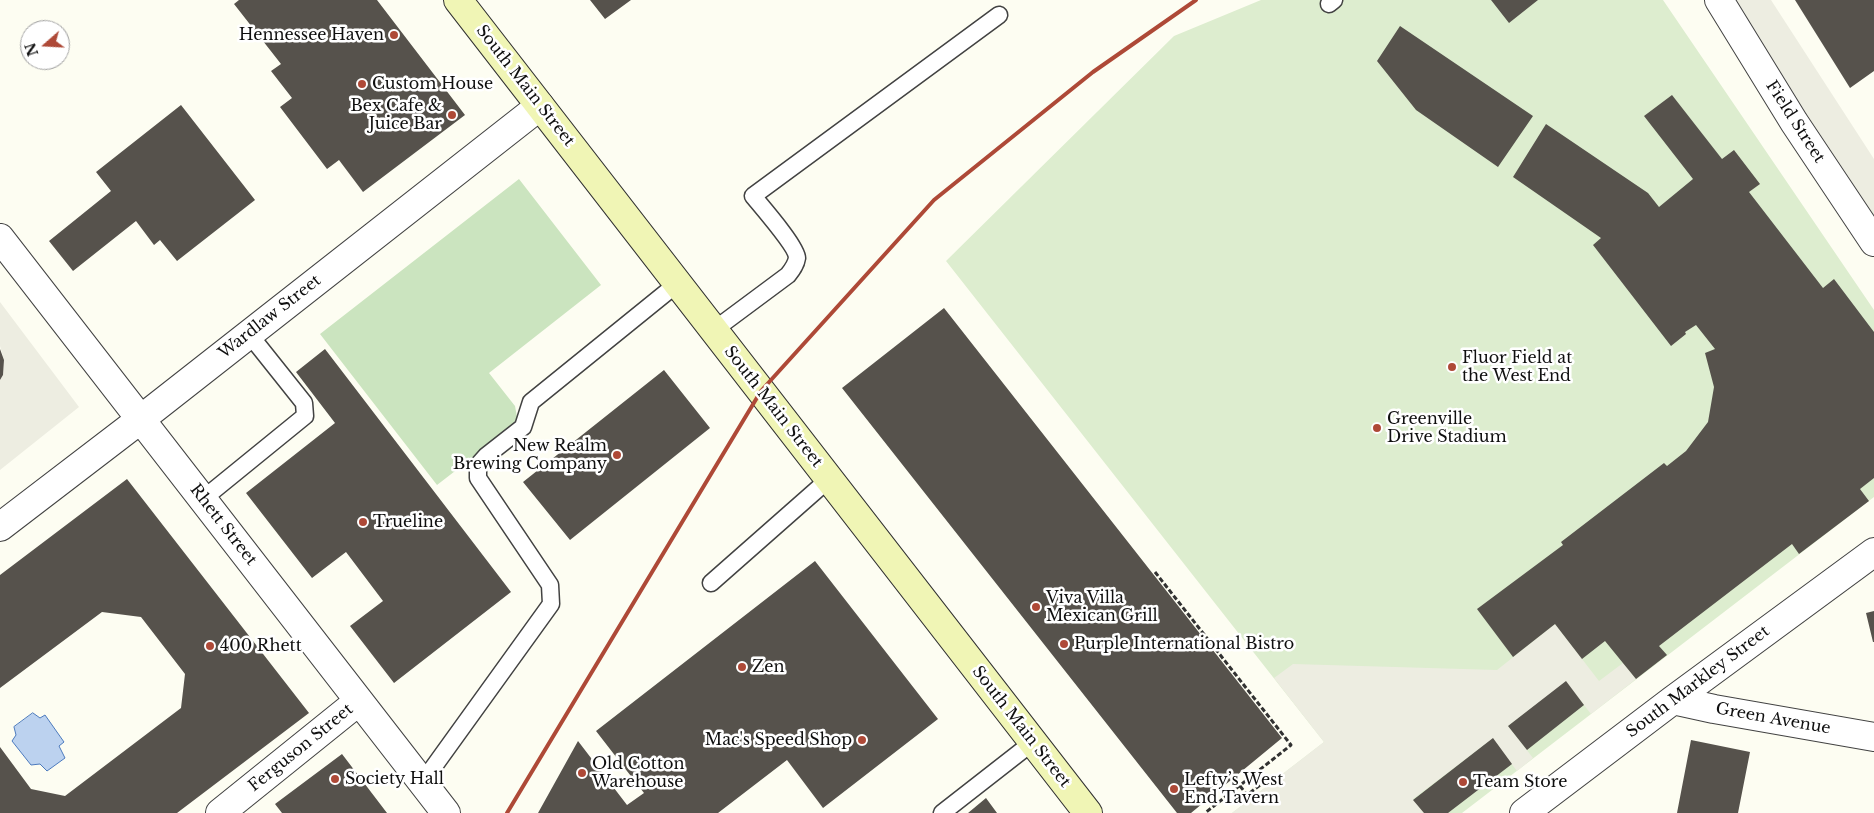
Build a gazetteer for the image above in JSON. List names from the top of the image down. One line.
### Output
{"streets":{"main road":["South Main Street"],"street":["Field Street","Wardlaw Street","Rhett Street","South Markley Street","Green Avenue","Ferguson Street"]},"crossings":[["South Main Street","Wardlaw Street"],["Wardlaw Street","Rhett Street"],["Rhett Street","Ferguson Street"],["South Markley Street","Green Avenue"]],"places":["Hennessee Haven","Custom House","Bex Cafe & Juice Bar","Fluor Field at the West End","Greenville Drive Stadium","New Realm Brewing Company","Trueline","Viva Villa Mexican Grill","Purple International Bistro","400 Rhett","Zen","Mac's Speed Shop","Old Cotton Warehouse","Society Hall","Team Store","Lefty’s West End Tavern"],"north":"left"}
